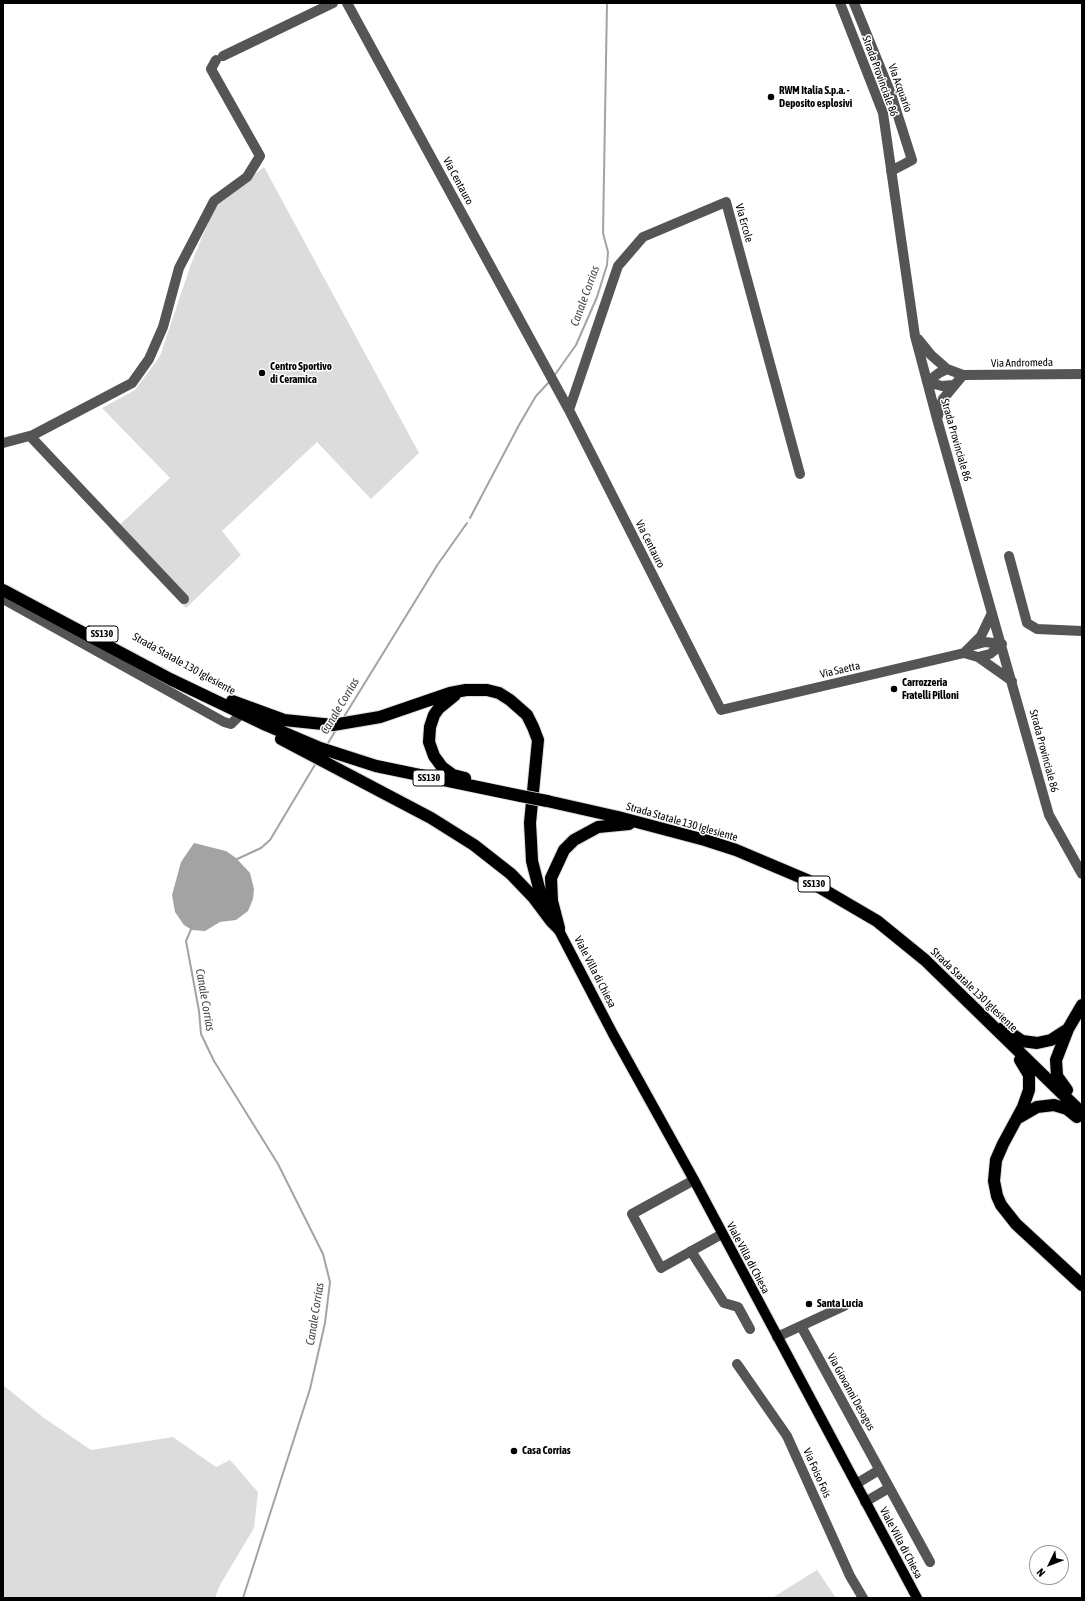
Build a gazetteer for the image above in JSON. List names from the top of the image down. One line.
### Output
{"streets":{"highway":["SS130","Strada Statale 130 Iglesiente"],"main road":["Viale Villa di Chiesa"],"street":["Strada Provinciale 86","Via Acquario","Via Centauro","Via Ercole","Via Andromeda","Via Saetta","Via Giovanni Desogus","Via Foiso Fois"]},"crossings":[["Strada Provinciale 86","Via Acquario"],["Strada Provinciale 86","Via Andromeda"],["Strada Provinciale 86","Via Saetta"],["Via Centauro","Via Ercole"],["Via Centauro","Via Saetta"]],"water":["Canale Corrias"],"places":["RWM Italia S.p.a. - Deposito esplosivi","Centro Sportivo di Ceramica","Carrozzeria Fratelli Pilloni","Santa Lucia","Casa Corrias"],"north":"bottom left"}
